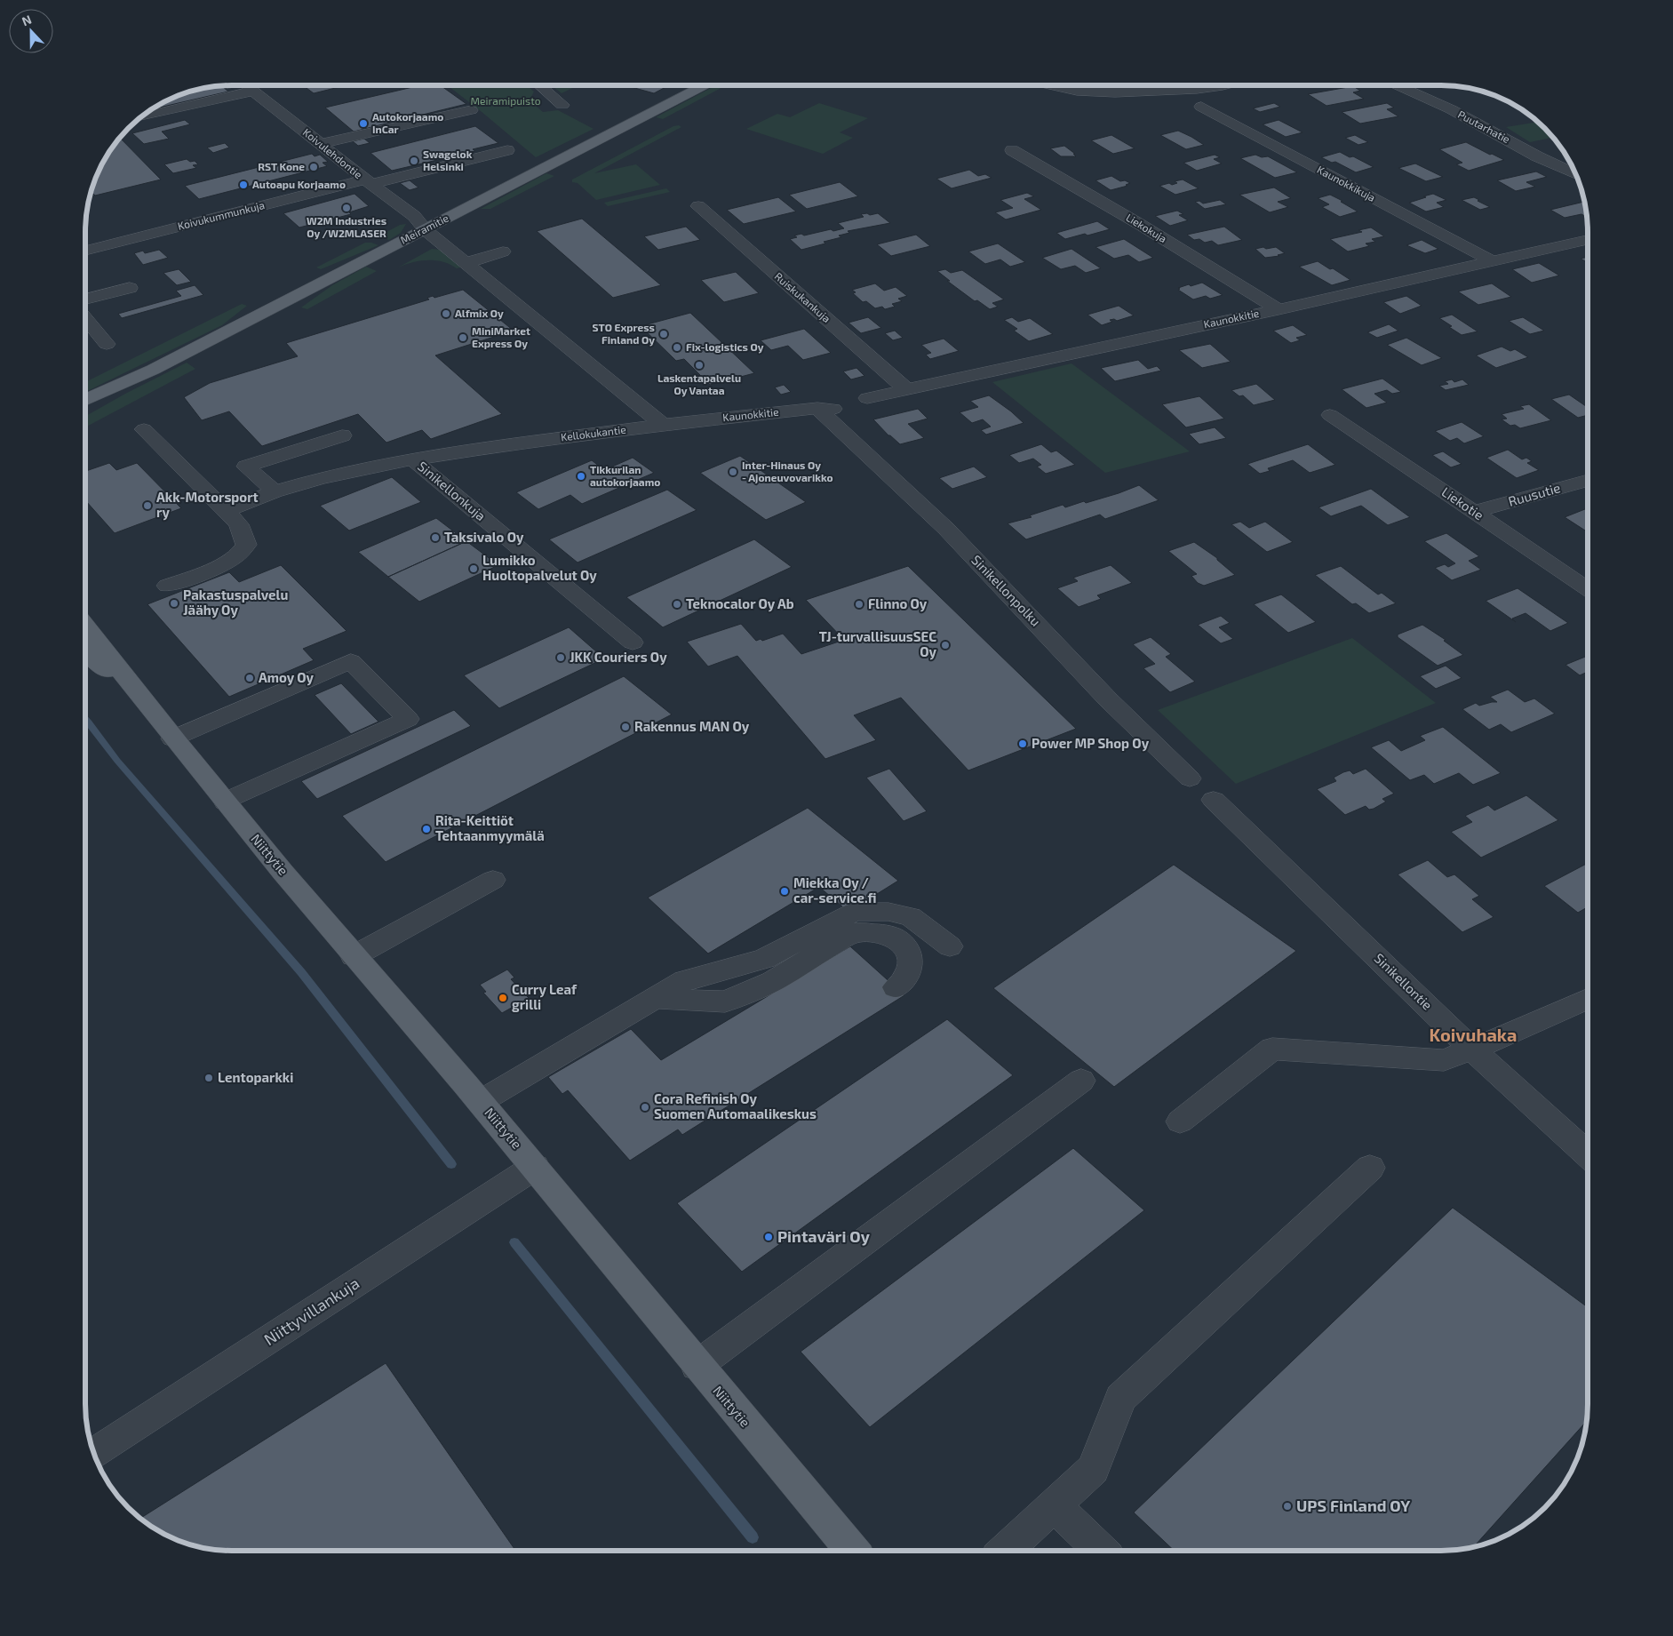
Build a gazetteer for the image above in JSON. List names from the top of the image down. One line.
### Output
{"streets":{"main road":["Meiramitie","Niittytie"],"street":["Puutarhatie","Koivulehdontie","Kaunokkikuja","Koivukummunkuja","Liekokuja","Ruiskukankuja","Kaunokkitie","Kellokukantie","Sinikellonkuja","Ruusutie","Liekotie","Sinikellonpolku","Sinikellontie","Niittyvillankuja"]},"crossings":[["Koivulehdontie","Koivukummunkuja"],["Koivulehdontie","Meiramitie"],["Kaunokkikuja","Kaunokkitie"],["Liekokuja","Kaunokkitie"],["Ruiskukankuja","Kaunokkitie"],["Kaunokkitie","Kellokukantie"],["Kaunokkitie","Sinikellonpolku"],["Kellokukantie","Sinikellonkuja"],["Ruusutie","Liekotie"],["Niittytie","Niittyvillankuja"]],"districts":["Koivuhaka"],"parks":["Meiramipuisto"],"places":["Autokorjaamo InCar","Swagelok Helsinki","RST Kone","Autoapu Korjaamo","W2M Industries Oy /W2MLASER","Alfmix Oy","STO Express Finland Oy","MiniMarket Express Oy","Fix-logistics Oy","Laskentapalvelu Oy Vantaa","Inter-Hinaus Oy - Ajoneuvovarikko","Tikkurilan autokorjaamo","Akk-Motorsport ry","Taksivalo Oy","Lumikko Huoltopalvelut Oy","Pakastuspalvelu Jäähy Oy","Teknocalor Oy Ab","Flinno Oy","TJ-turvallisuusSEC Oy","JKK Couriers Oy","Amoy Oy","Rakennus MAN Oy","Power MP Shop Oy","Rita-Keittiöt Tehtaanmyymälä","Miekka Oy / car-service.fi","Curry Leaf grilli","Lentoparkki","Cora Refinish Oy Suomen Automaalikeskus","Pintaväri Oy","UPS Finland OY"],"north":"top"}
